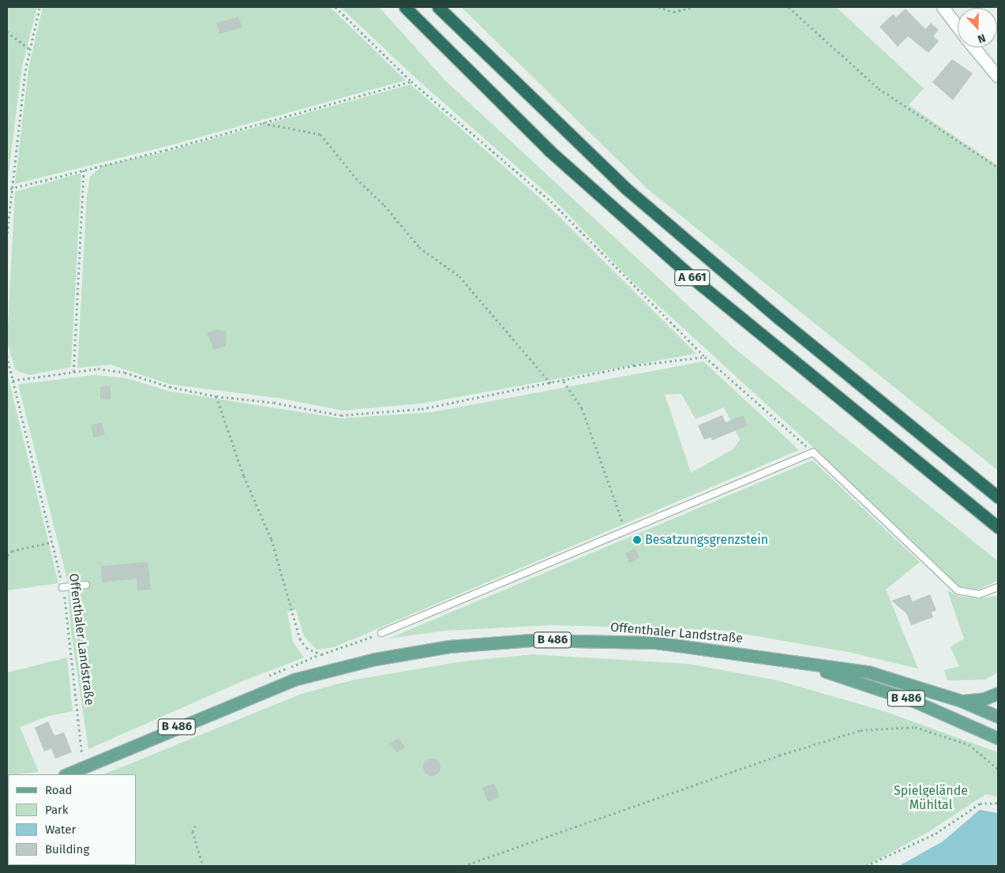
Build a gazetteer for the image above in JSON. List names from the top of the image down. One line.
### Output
{"streets":{"highway":["A 661"],"main road":["Offenthaler Landstraße","B 486"]},"parks":["Spielgelände Mühltal"],"places":["Besatzungsgrenzstein"],"legend":["Road","Park","Water","Building"],"north":"bottom"}
